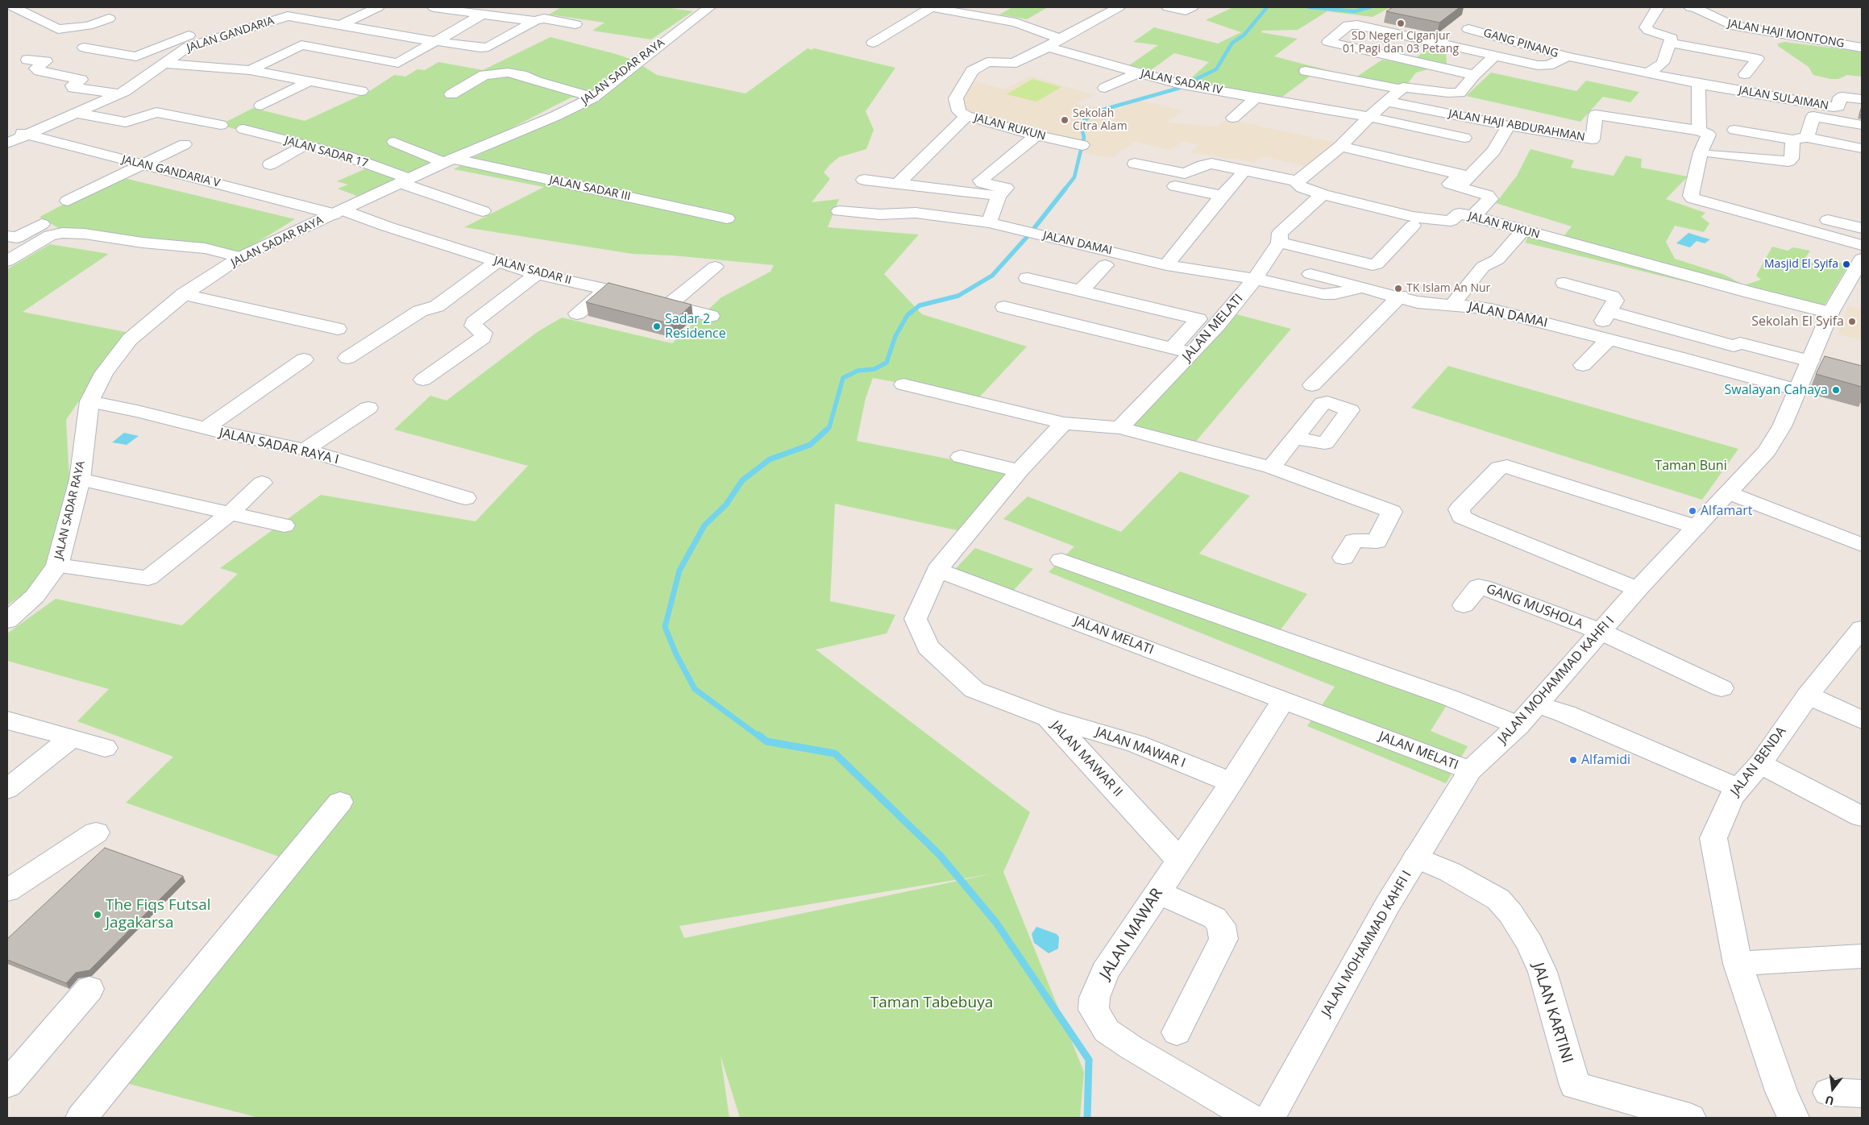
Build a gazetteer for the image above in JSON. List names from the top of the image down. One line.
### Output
{"streets":{"street":["JALAN HAJI MONTONG","JALAN GANDARIA","GANG PINANG","JALAN SADAR RAYA","JALAN SADAR IV","JALAN SULAIMAN","JALAN HAJI ABDURAHMAN","JALAN RUKUN","JALAN SADAR 17","JALAN GANDARIA V","JALAN SADAR III","JALAN DAMAI","JALAN SADAR II","JALAN MELATI","JALAN SADAR RAYA I","GANG MUSHOLA","JALAN MOHAMMAD KAHFI I","JALAN MAWAR I","JALAN MAWAR II","JALAN BENDA","JALAN MAWAR","JALAN KARTINI"]},"crossings":[["JALAN GANDARIA","JALAN GANDARIA V"],["JALAN SADAR RAYA","JALAN SADAR 17"],["JALAN SADAR RAYA","JALAN GANDARIA V"],["JALAN SADAR RAYA","JALAN SADAR III"],["JALAN SADAR RAYA","JALAN SADAR II"],["JALAN SADAR RAYA","JALAN SADAR RAYA I"],["JALAN RUKUN","JALAN MELATI"],["JALAN RUKUN","JALAN MOHAMMAD KAHFI I"],["JALAN GANDARIA V","JALAN SADAR II"],["JALAN DAMAI","JALAN MELATI"],["JALAN DAMAI","JALAN MOHAMMAD KAHFI I"],["JALAN MELATI","JALAN MOHAMMAD KAHFI I"],["JALAN MELATI","JALAN MAWAR II"],["JALAN MELATI","JALAN MAWAR"],["GANG MUSHOLA","JALAN MOHAMMAD KAHFI I"],["JALAN MOHAMMAD KAHFI I","JALAN KARTINI"],["JALAN MAWAR I","JALAN MAWAR II"],["JALAN MAWAR I","JALAN MAWAR"],["JALAN MAWAR II","JALAN MAWAR"]],"parks":["Taman Buni","Taman Tabebuya"],"places":["SD Negeri Ciganjur 01 Pagi dan 03 Petang","Sekolah Citra Alam","Masjid El Syifa","TK Islam An Nur","Sekolah El Syifa","Sadar 2 Residence","Swalayan Cahaya","Alfamart","Alfamidi","The Fiqs Futsal Jagakarsa"],"north":"bottom"}
